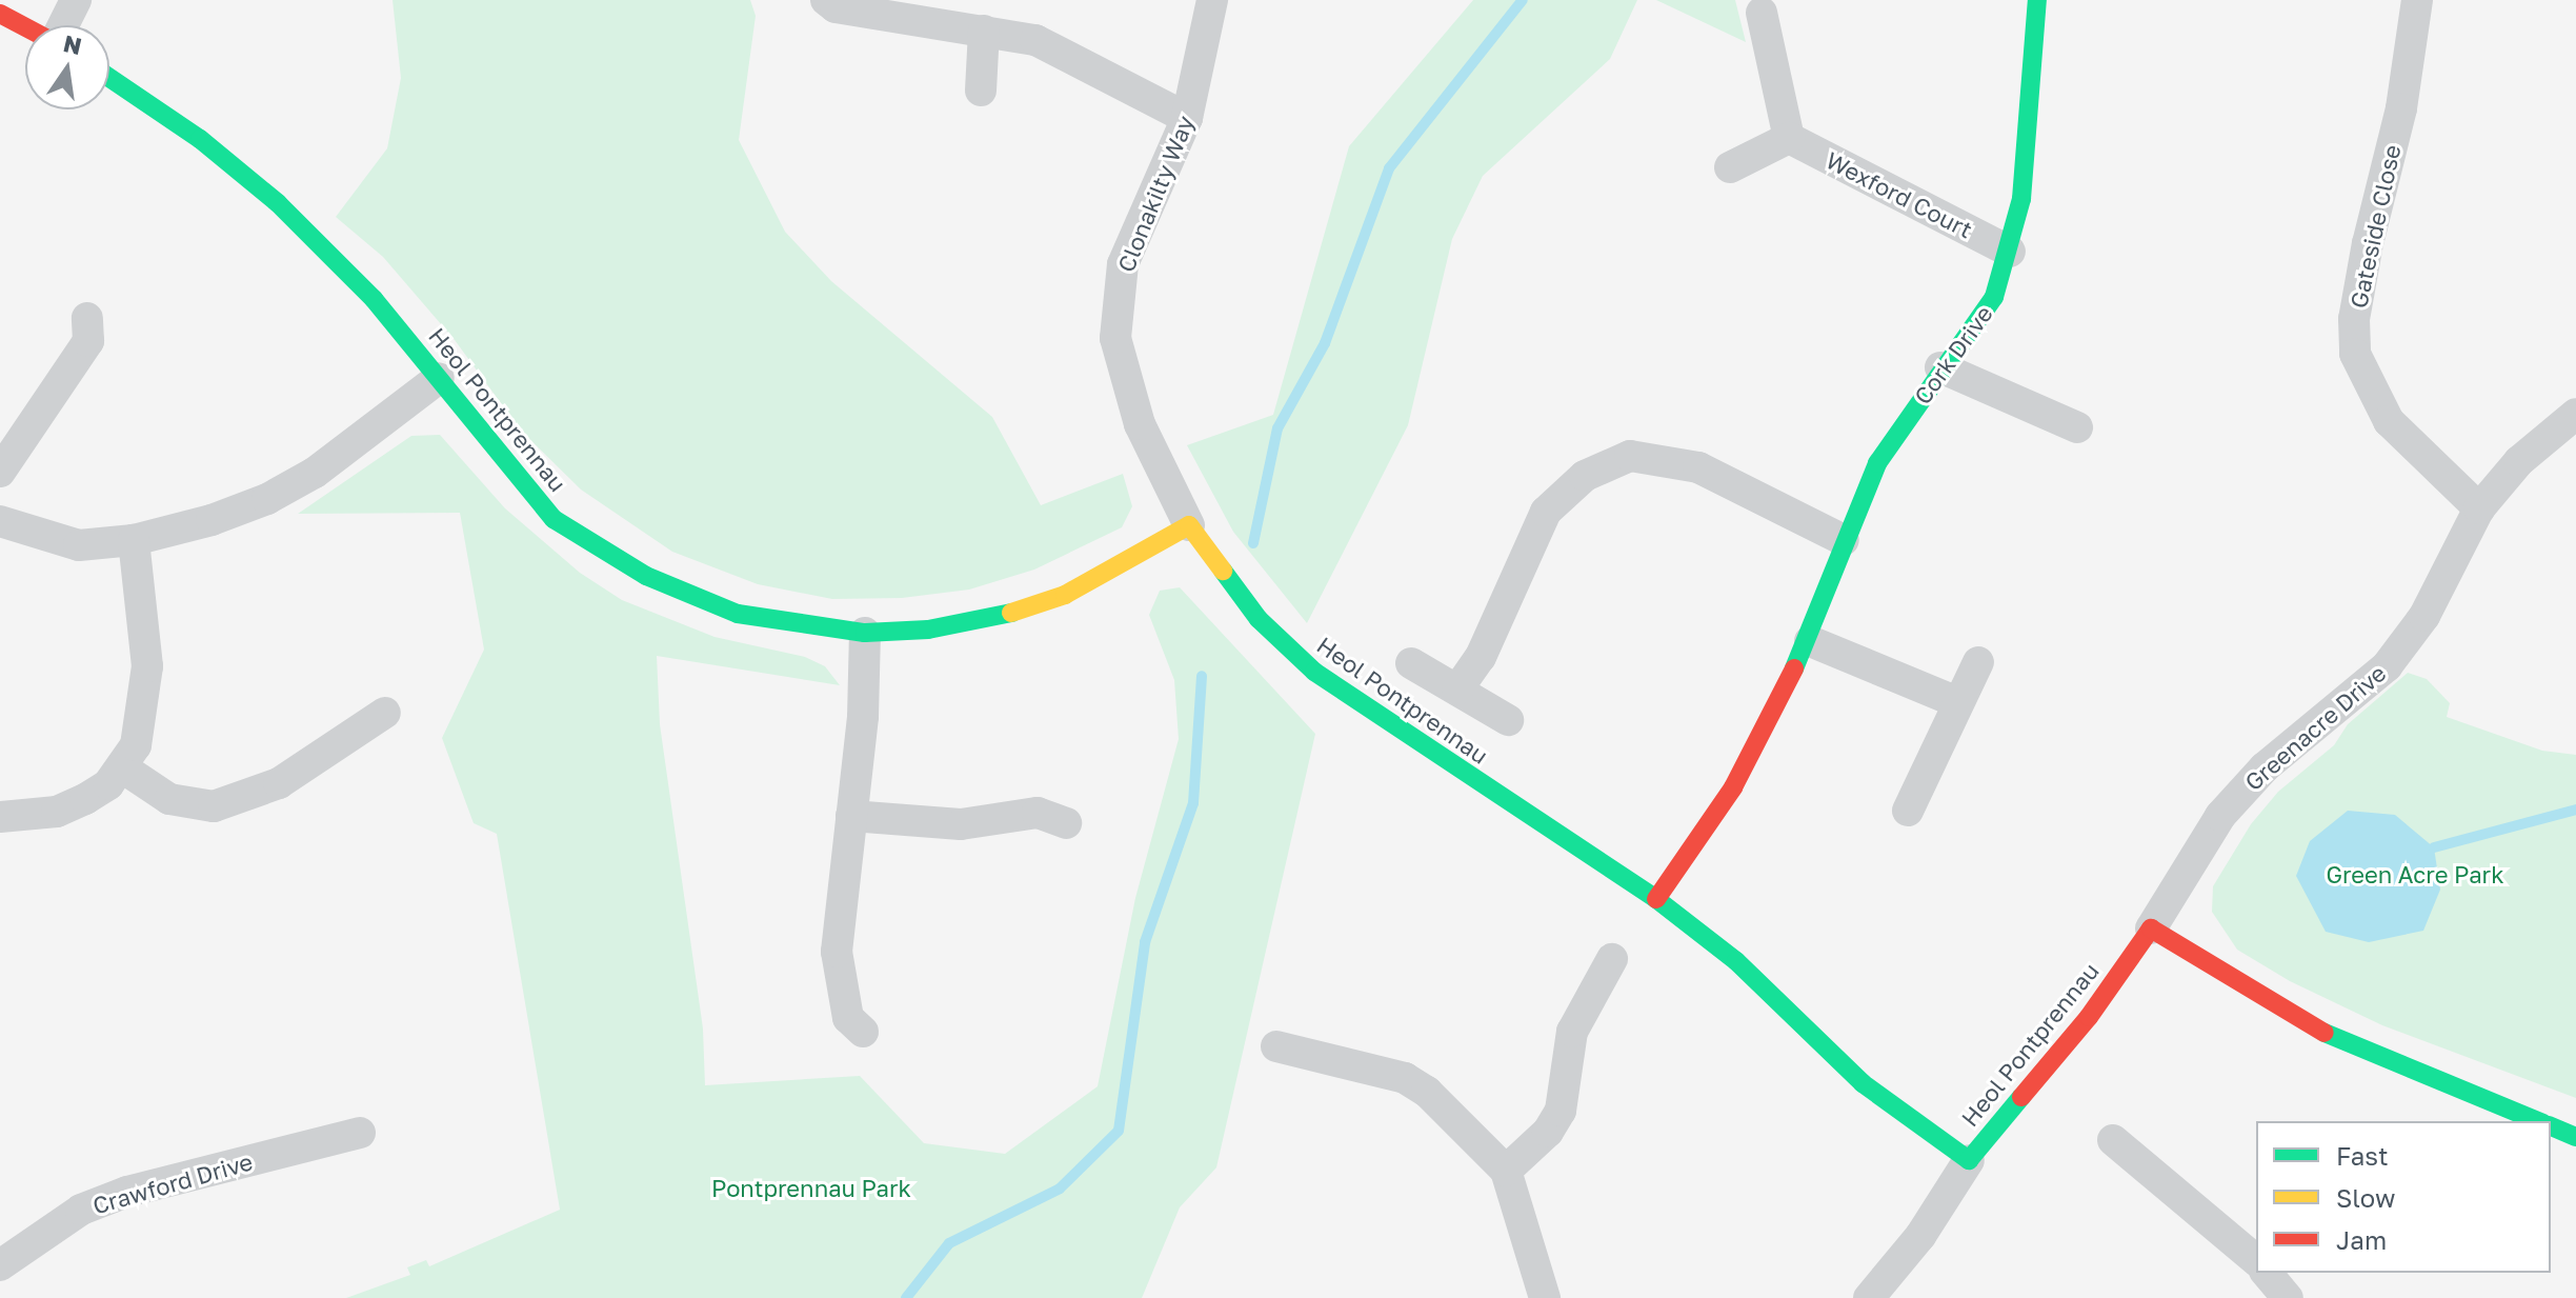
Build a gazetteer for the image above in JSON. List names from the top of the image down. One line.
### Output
{"streets":{"street":["Clonakilty Way","Wexford Court","Gateside Close","Cork Drive","Heol Pontprennau","Greenacre Drive","Crawford Drive"]},"crossings":[["Clonakilty Way","Heol Pontprennau"],["Wexford Court","Cork Drive"],["Gateside Close","Greenacre Drive"],["Cork Drive","Heol Pontprennau"],["Heol Pontprennau","Greenacre Drive"]],"parks":["Green Acre Park","Pontprennau Park"],"legend":["Fast","Slow","Jam"],"north":"top"}
